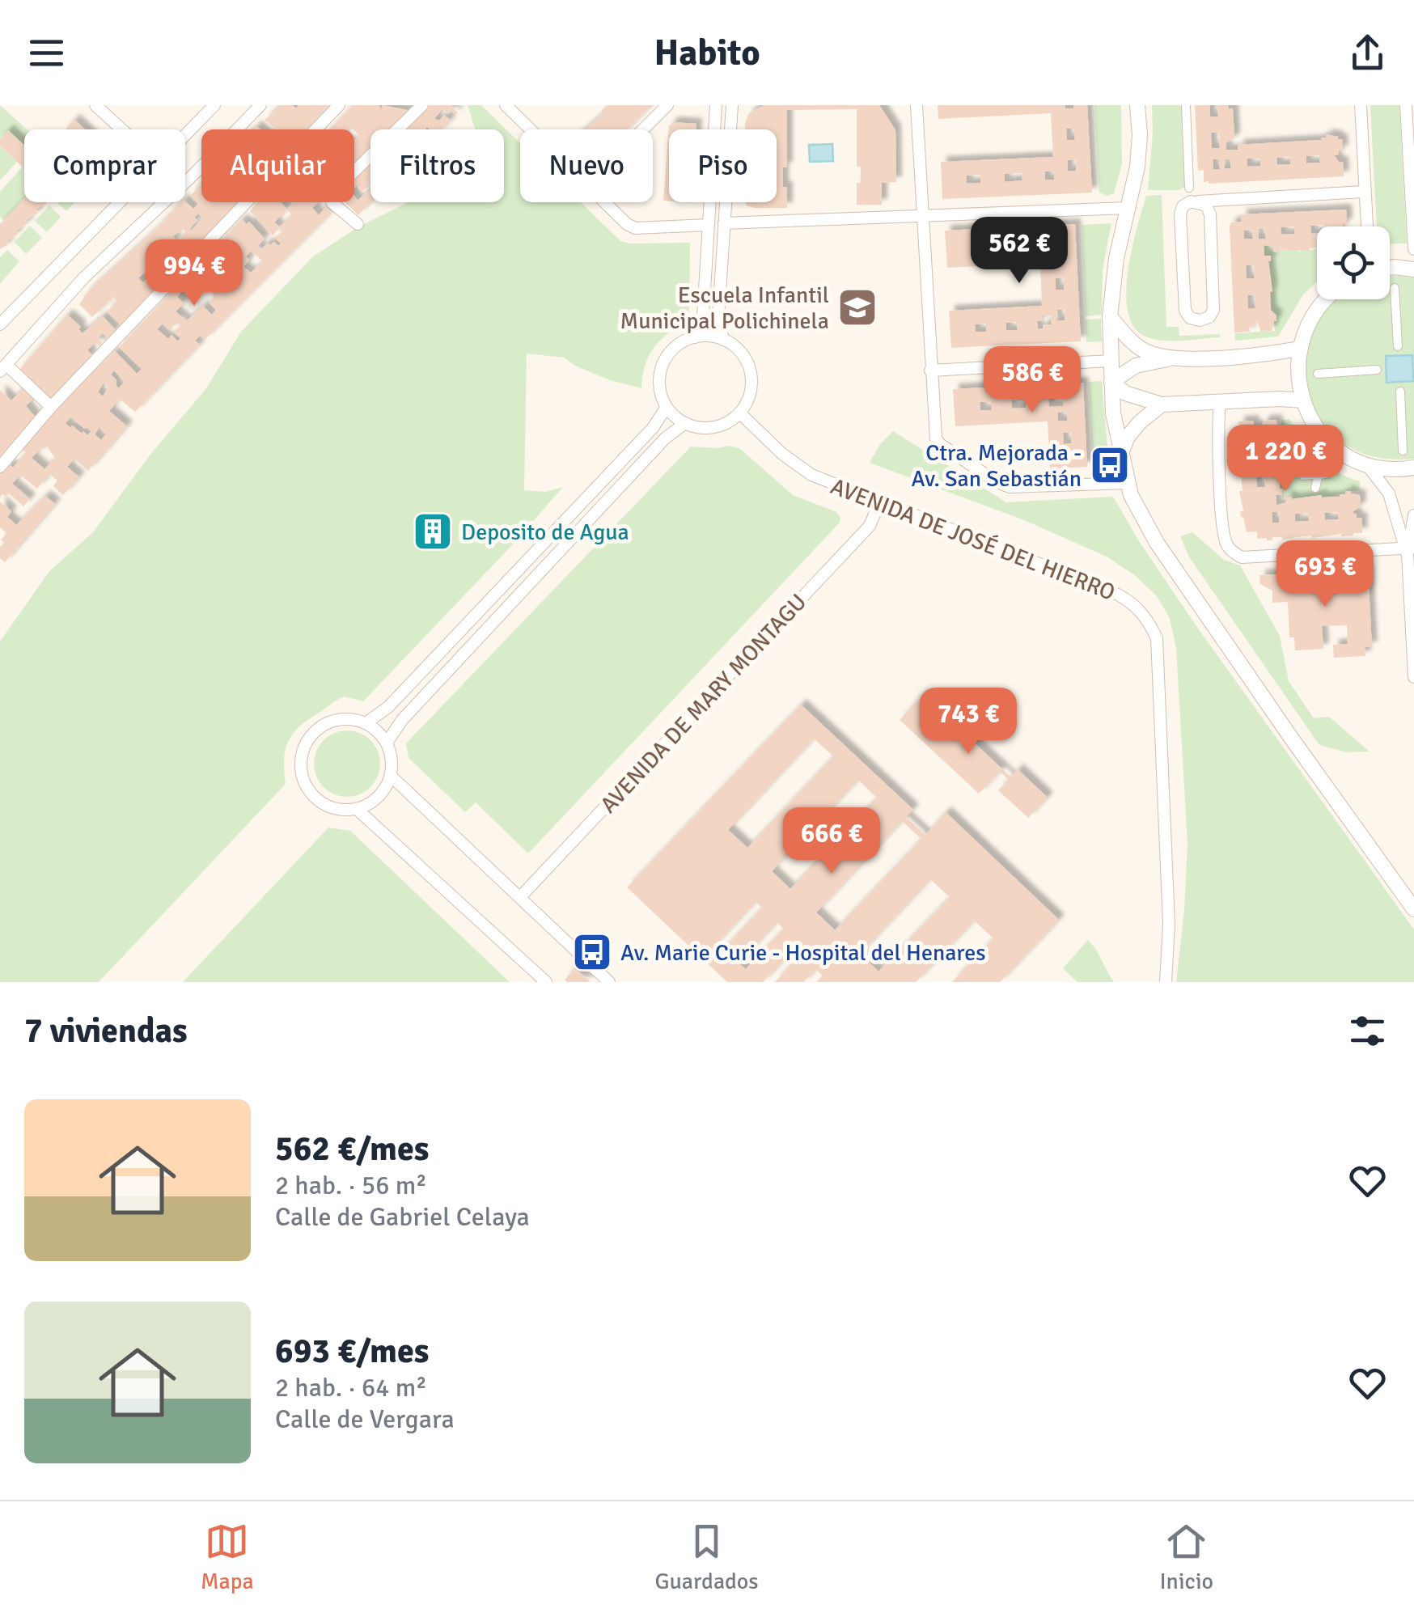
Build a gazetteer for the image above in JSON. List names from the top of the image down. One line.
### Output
{"streets":{"street":["AVENIDA DE JOSÉ DEL HIERRO","AVENIDA DE MARY MONTAGU"]},"crossings":[["AVENIDA DE JOSÉ DEL HIERRO","AVENIDA DE MARY MONTAGU"]],"places":{"school or university":["Escuela Infantil Municipal Polichinela"],"bus stop":["Ctra. Mejorada - Av. San Sebastián","Av. Marie Curie - Hospital del Henares"],"building":["Deposito de Agua"]},"page":{"header":"Habito","chip":["Comprar","Alquilar","Filtros","Nuevo","Piso"],"price":["562 €","994 €","586 €","1 220 €","693 €","743 €","666 €"],"heading":"7 viviendas","list":[{"name":"562 €/mes","note":"2 hab. · 56 m² · Calle de Gabriel Celaya"},{"name":"693 €/mes","note":"2 hab. · 64 m² · Calle de Vergara"}],"tabs":["Mapa","Guardados","Inicio"]}}
